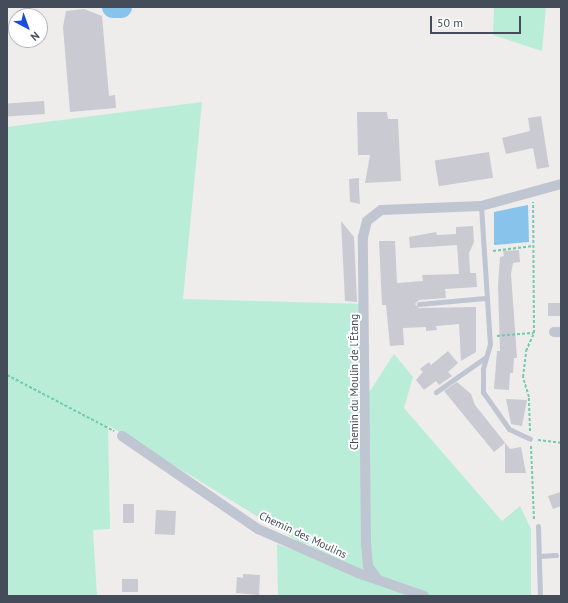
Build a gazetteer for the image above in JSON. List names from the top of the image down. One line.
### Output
{"streets":{"street":["Chemin du Moulin de l'Étang","Chemin des Moulins"]},"crossings":[["Chemin du Moulin de l'Étang","Chemin des Moulins"]],"scale_bar":"50 m","north":"bottom right"}
